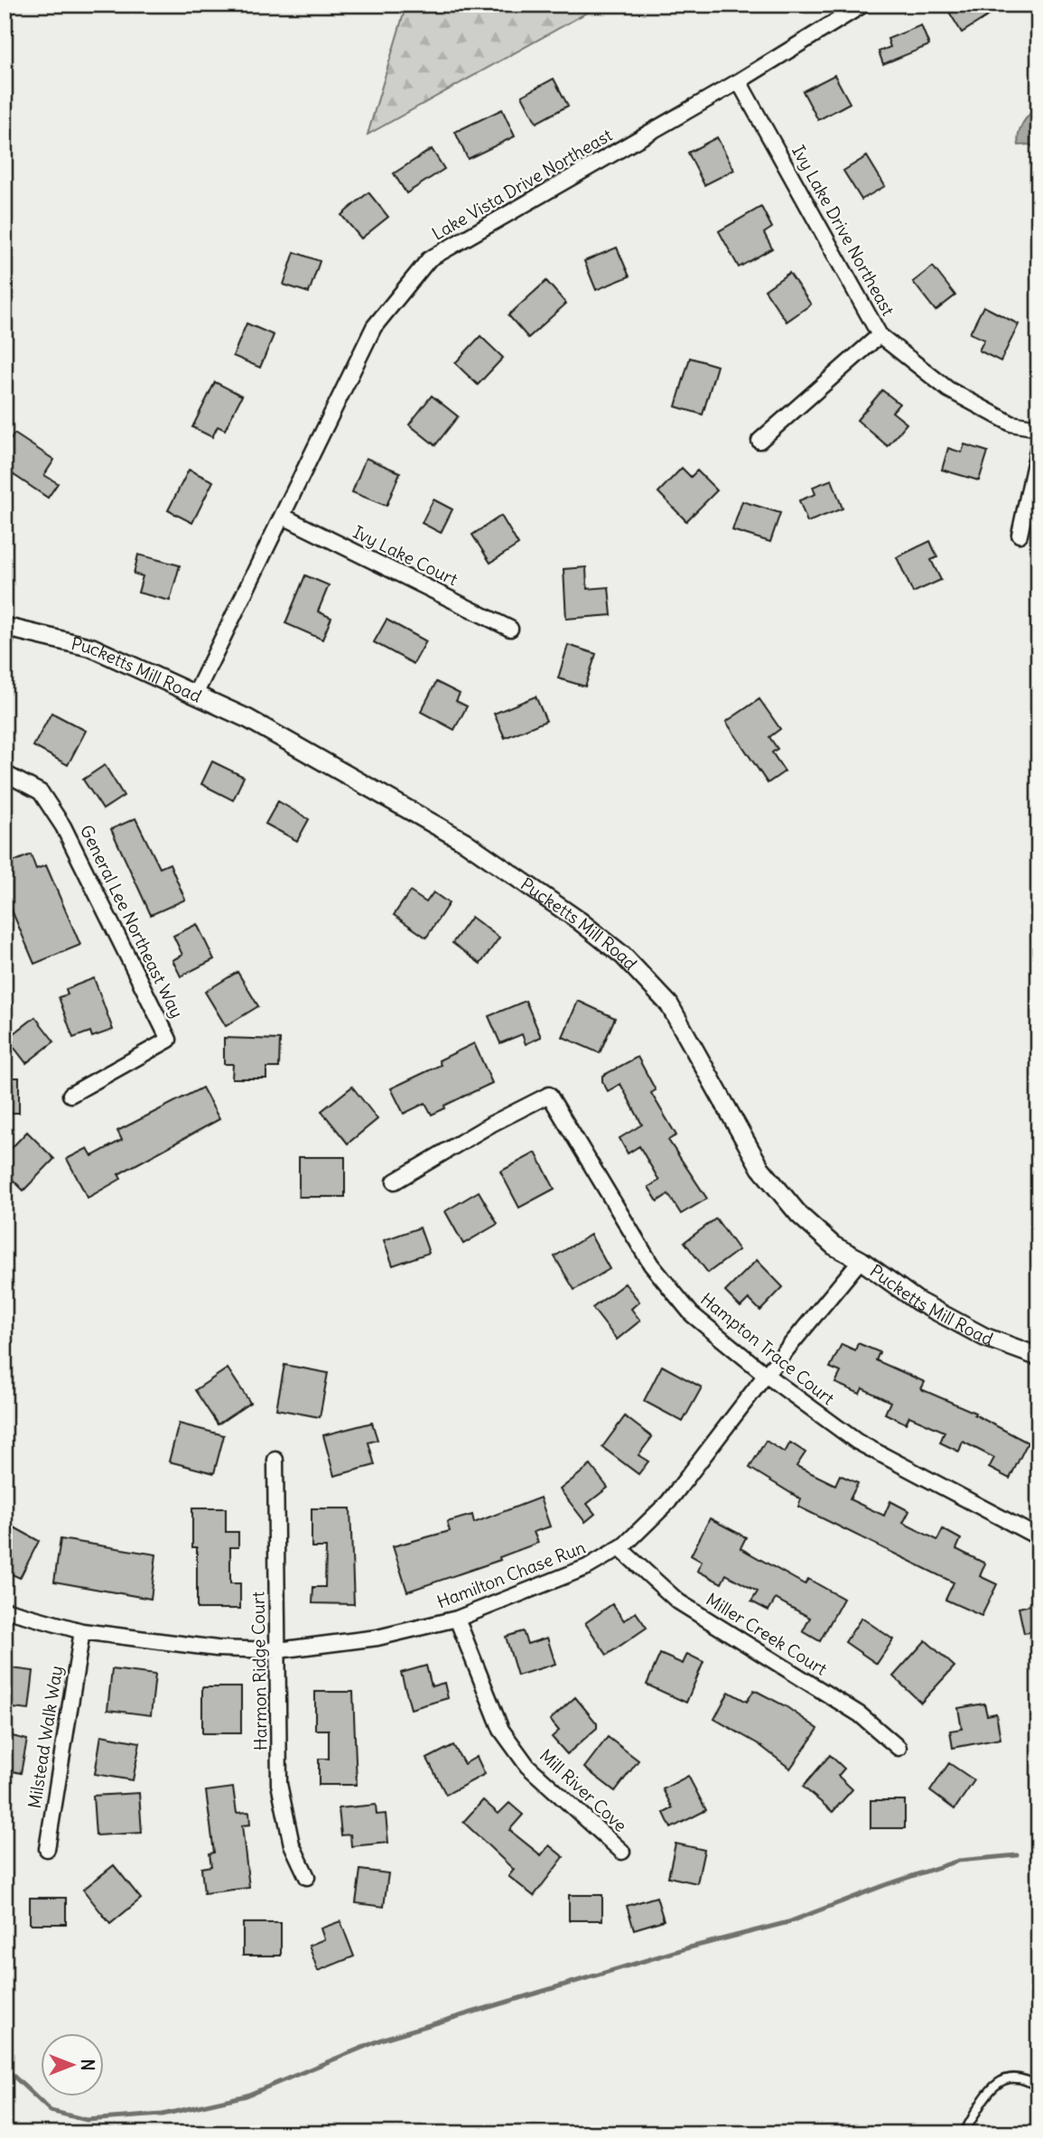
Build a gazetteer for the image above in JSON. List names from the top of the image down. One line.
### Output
{"streets":{"street":["Lake Vista Drive Northeast","Ivy Lake Drive Northeast","Ivy Lake Court","Pucketts Mill Road","General Lee Northeast Way","Hampton Trace Court","Hamilton Chase Run","Miller Creek Court","Harmon Ridge Court","Milstead Walk Way","Mill River Cove"]},"crossings":[["Lake Vista Drive Northeast","Ivy Lake Drive Northeast"],["Lake Vista Drive Northeast","Ivy Lake Court"],["Lake Vista Drive Northeast","Pucketts Mill Road"],["Pucketts Mill Road","Hamilton Chase Run"],["Hampton Trace Court","Hamilton Chase Run"],["Hamilton Chase Run","Miller Creek Court"],["Hamilton Chase Run","Harmon Ridge Court"],["Hamilton Chase Run","Milstead Walk Way"],["Hamilton Chase Run","Mill River Cove"]],"north":"right"}
